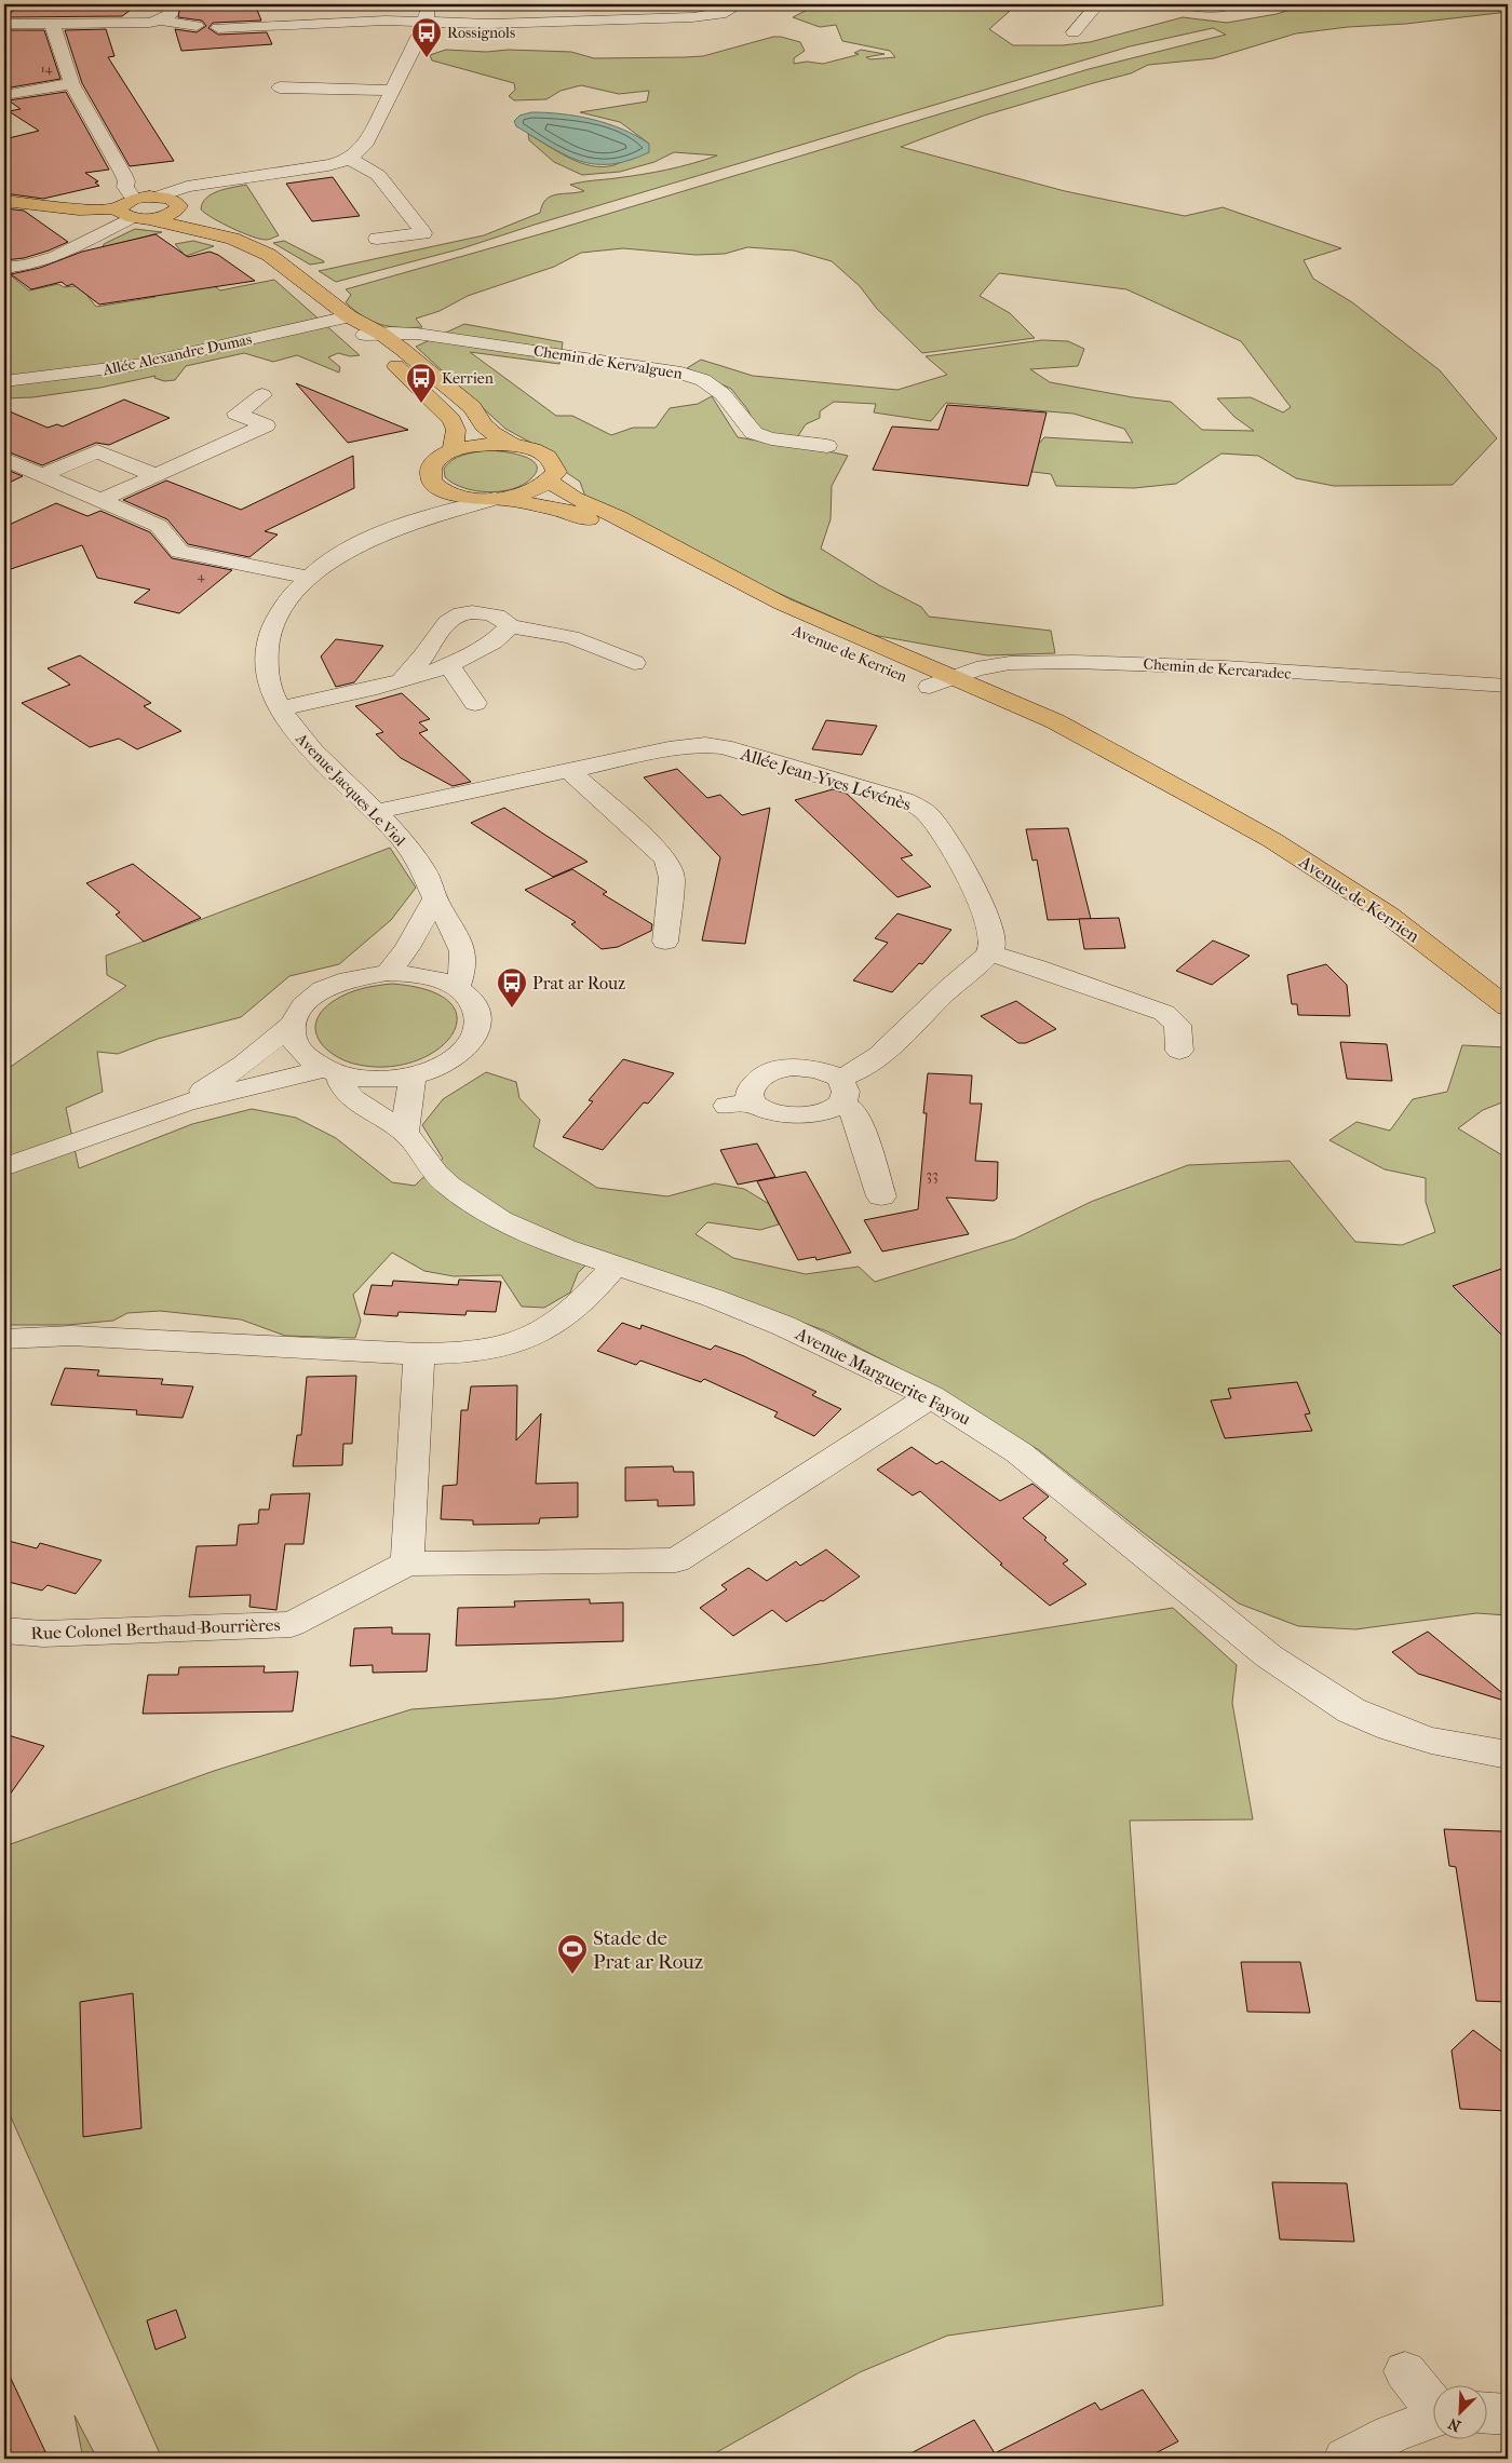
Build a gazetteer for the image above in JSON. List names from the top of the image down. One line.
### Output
{"streets":{"main road":["Avenue de Kerrien"],"street":["Allée Alexandre Dumas","Chemin de Kervalguen","Chemin de Kercaradec","Allée Jean-Yves Lévénès","Avenue Jacques Le Viol","Avenue Marguerite Fayou","Rue Colonel Berthaud-Bourrières"]},"crossings":[["Avenue de Kerrien","Chemin de Kercaradec"],["Avenue de Kerrien","Avenue Jacques Le Viol"],["Allée Jean-Yves Lévénès","Avenue Jacques Le Viol"],["Avenue Jacques Le Viol","Avenue Marguerite Fayou"]],"places":{"bus stop":["Rossignols","Kerrien","Prat ar Rouz"],"sports":["Stade de Prat ar Rouz"]},"house_numbers":["14","4","33"],"north":"bottom left"}
